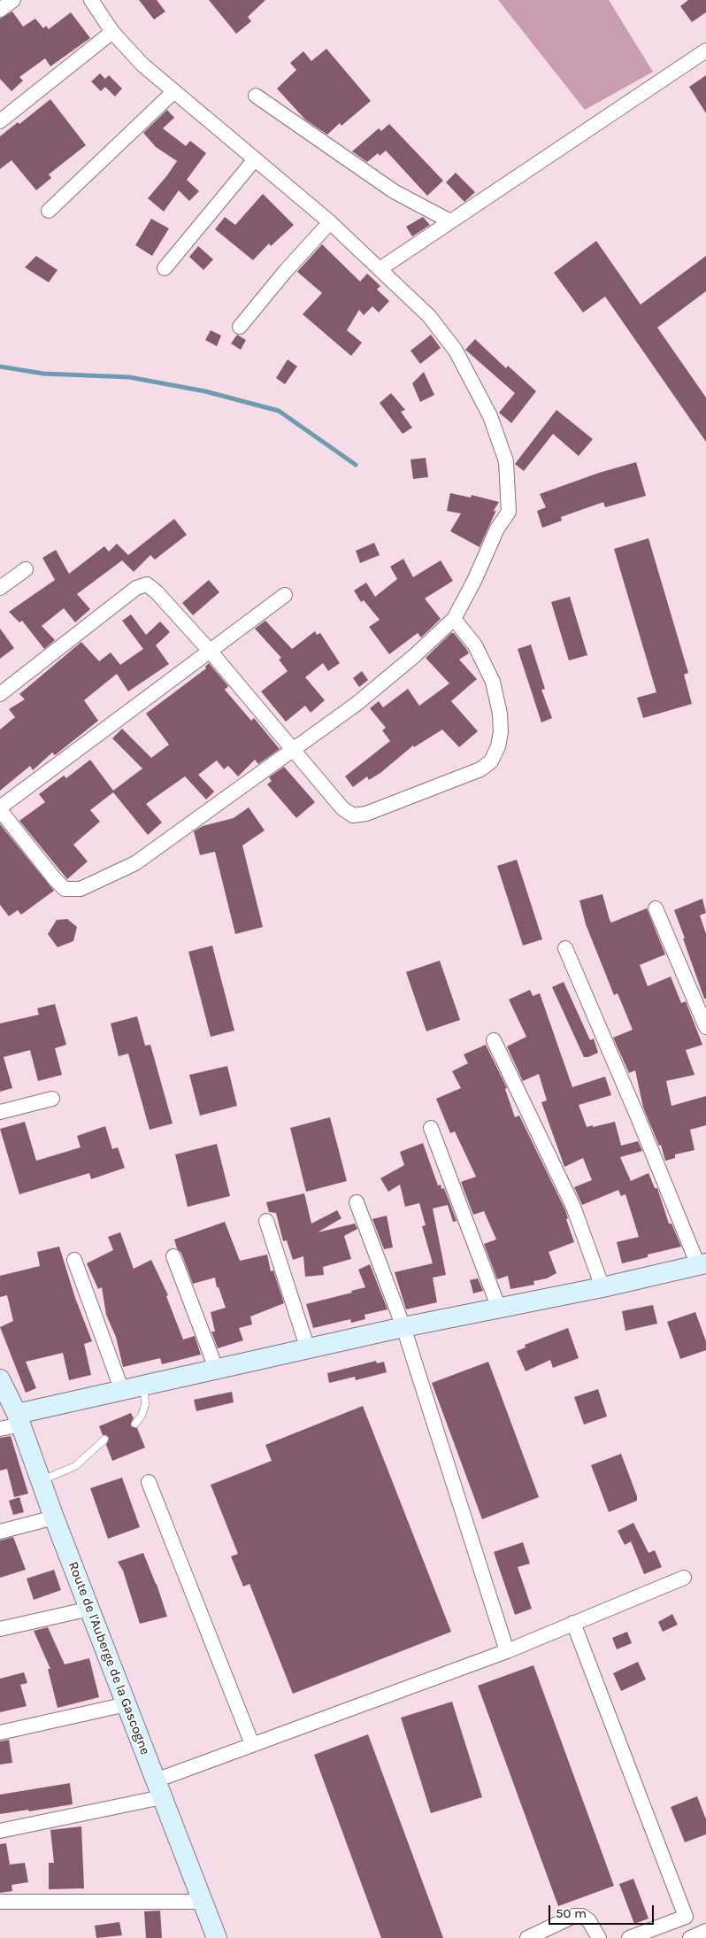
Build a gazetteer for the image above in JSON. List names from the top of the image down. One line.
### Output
{"streets":{"street":["Route de l'Auberge de la Gascogne"]},"scale_bar":"50 m"}
